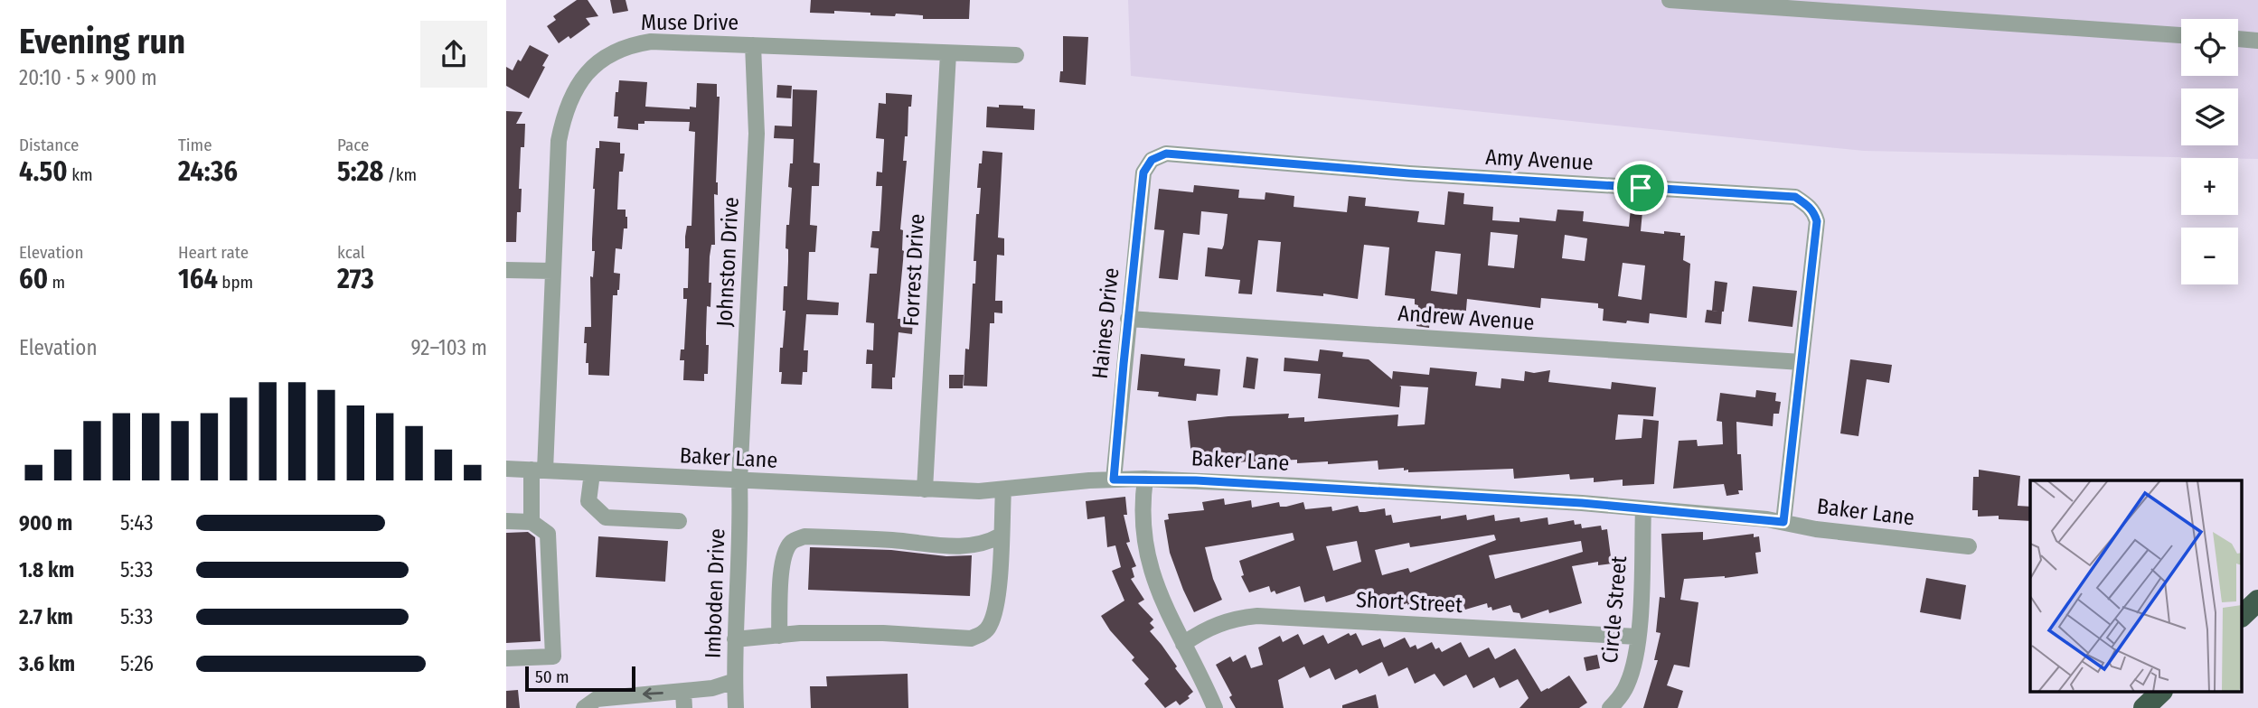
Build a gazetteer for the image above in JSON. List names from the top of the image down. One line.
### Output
{"streets":{"street":["Muse Drive","Amy Avenue","Johnston Drive","Forrest Drive","Andrew Avenue","Haines Drive","Baker Lane","Imboden Drive","Short Street","Circle Street"]},"crossings":[["Muse Drive","Johnston Drive"],["Muse Drive","Forrest Drive"],["Muse Drive","Baker Lane"],["Amy Avenue","Andrew Avenue"],["Amy Avenue","Haines Drive"],["Amy Avenue","Baker Lane"],["Johnston Drive","Baker Lane"],["Johnston Drive","Imboden Drive"],["Forrest Drive","Baker Lane"],["Andrew Avenue","Haines Drive"],["Haines Drive","Baker Lane"],["Baker Lane","Imboden Drive"],["Baker Lane","Circle Street"],["Short Street","Circle Street"]],"scale_bar":"50 m","page":{"heading":["Evening run","20:10 · 5 × 900 m"],"map_buttons":["+","−"],"stats":[["Distance","4.50 km"],["Time","24:36"],["Pace","5:28 /km"],["Elevation","60 m"],["Heart rate","164 bpm"],["kcal","273"]],"chart":["Elevation","92–103 m"],"list":[{"name":"900 m","note":"5:43"},{"name":"1.8 km","note":"5:33"},{"name":"2.7 km","note":"5:33"},{"name":"3.6 km","note":"5:26"}],"scale":"50 m"}}
